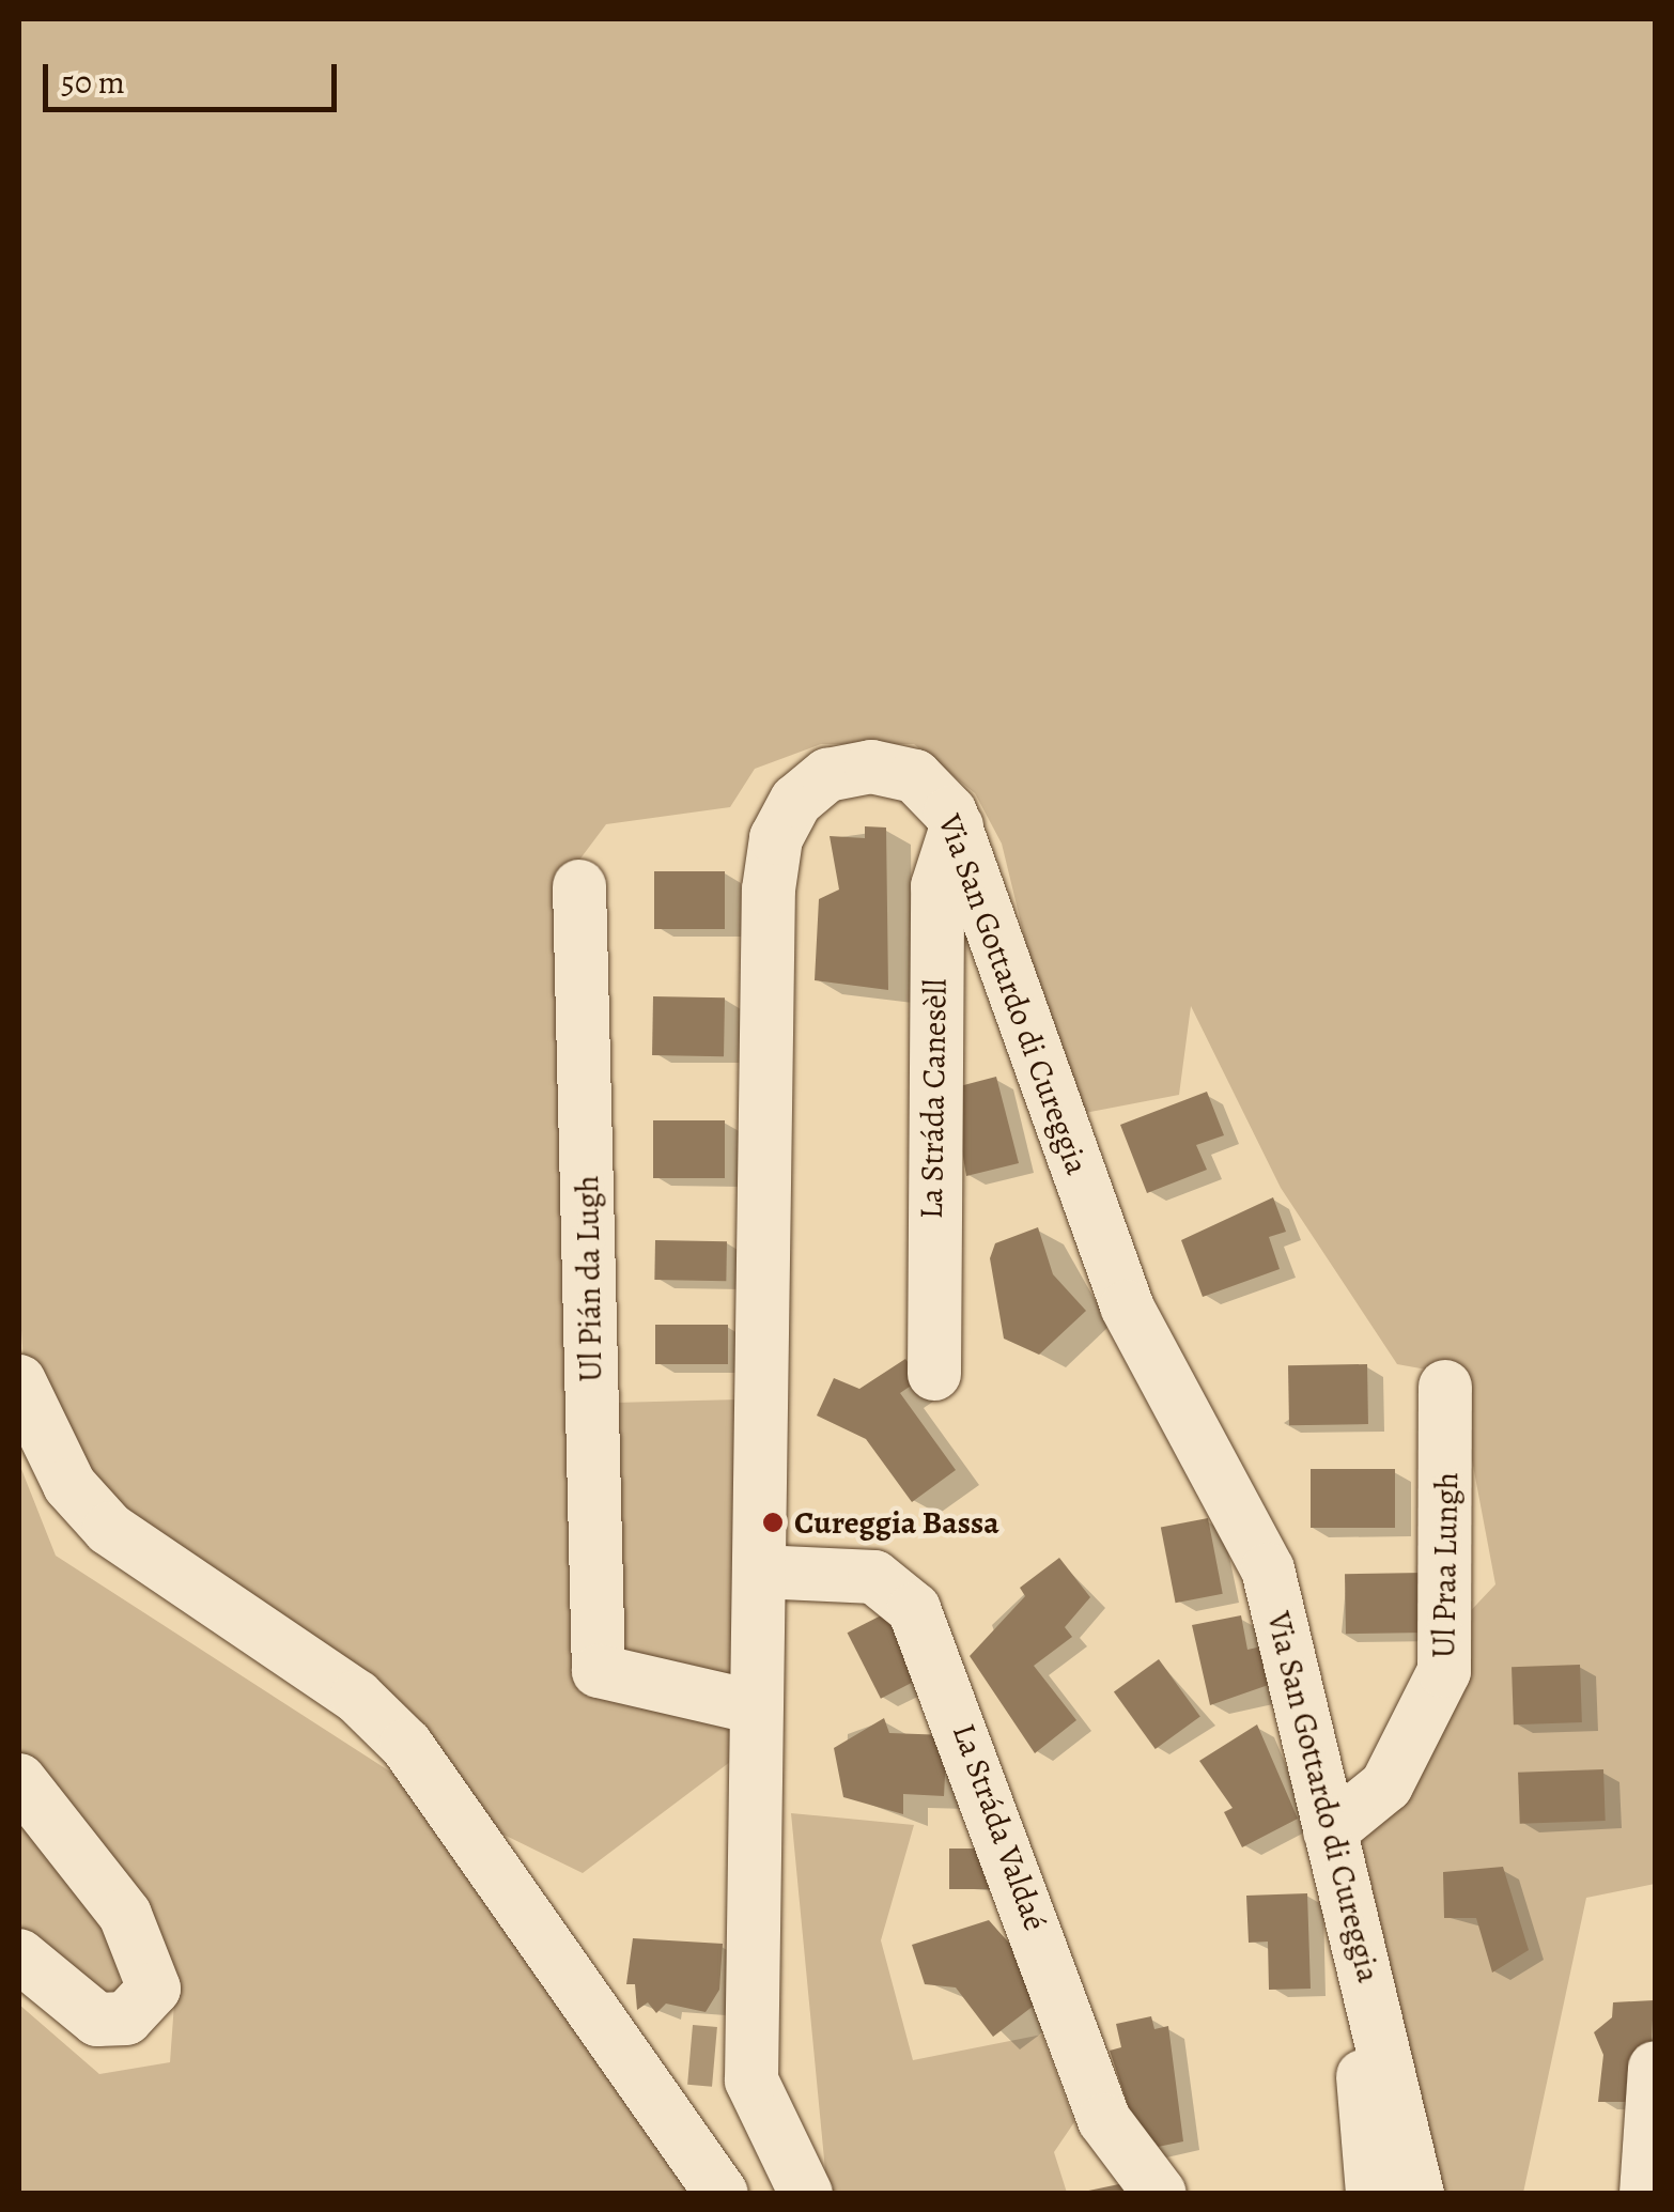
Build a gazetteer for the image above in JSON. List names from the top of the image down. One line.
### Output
{"streets":{"street":["Via San Gottardo di Cureggia","La Stráda Canesèll","Ul Pián da Lugh","Ul Praa Lungh","La Stráda Valdaé"]},"crossings":[["Via San Gottardo di Cureggia","La Stráda Canesèll"],["Via San Gottardo di Cureggia","Ul Pián da Lugh"],["Via San Gottardo di Cureggia","Ul Praa Lungh"],["Via San Gottardo di Cureggia","La Stráda Valdaé"]],"places":["Cureggia Bassa"],"scale_bar":"50 m"}
